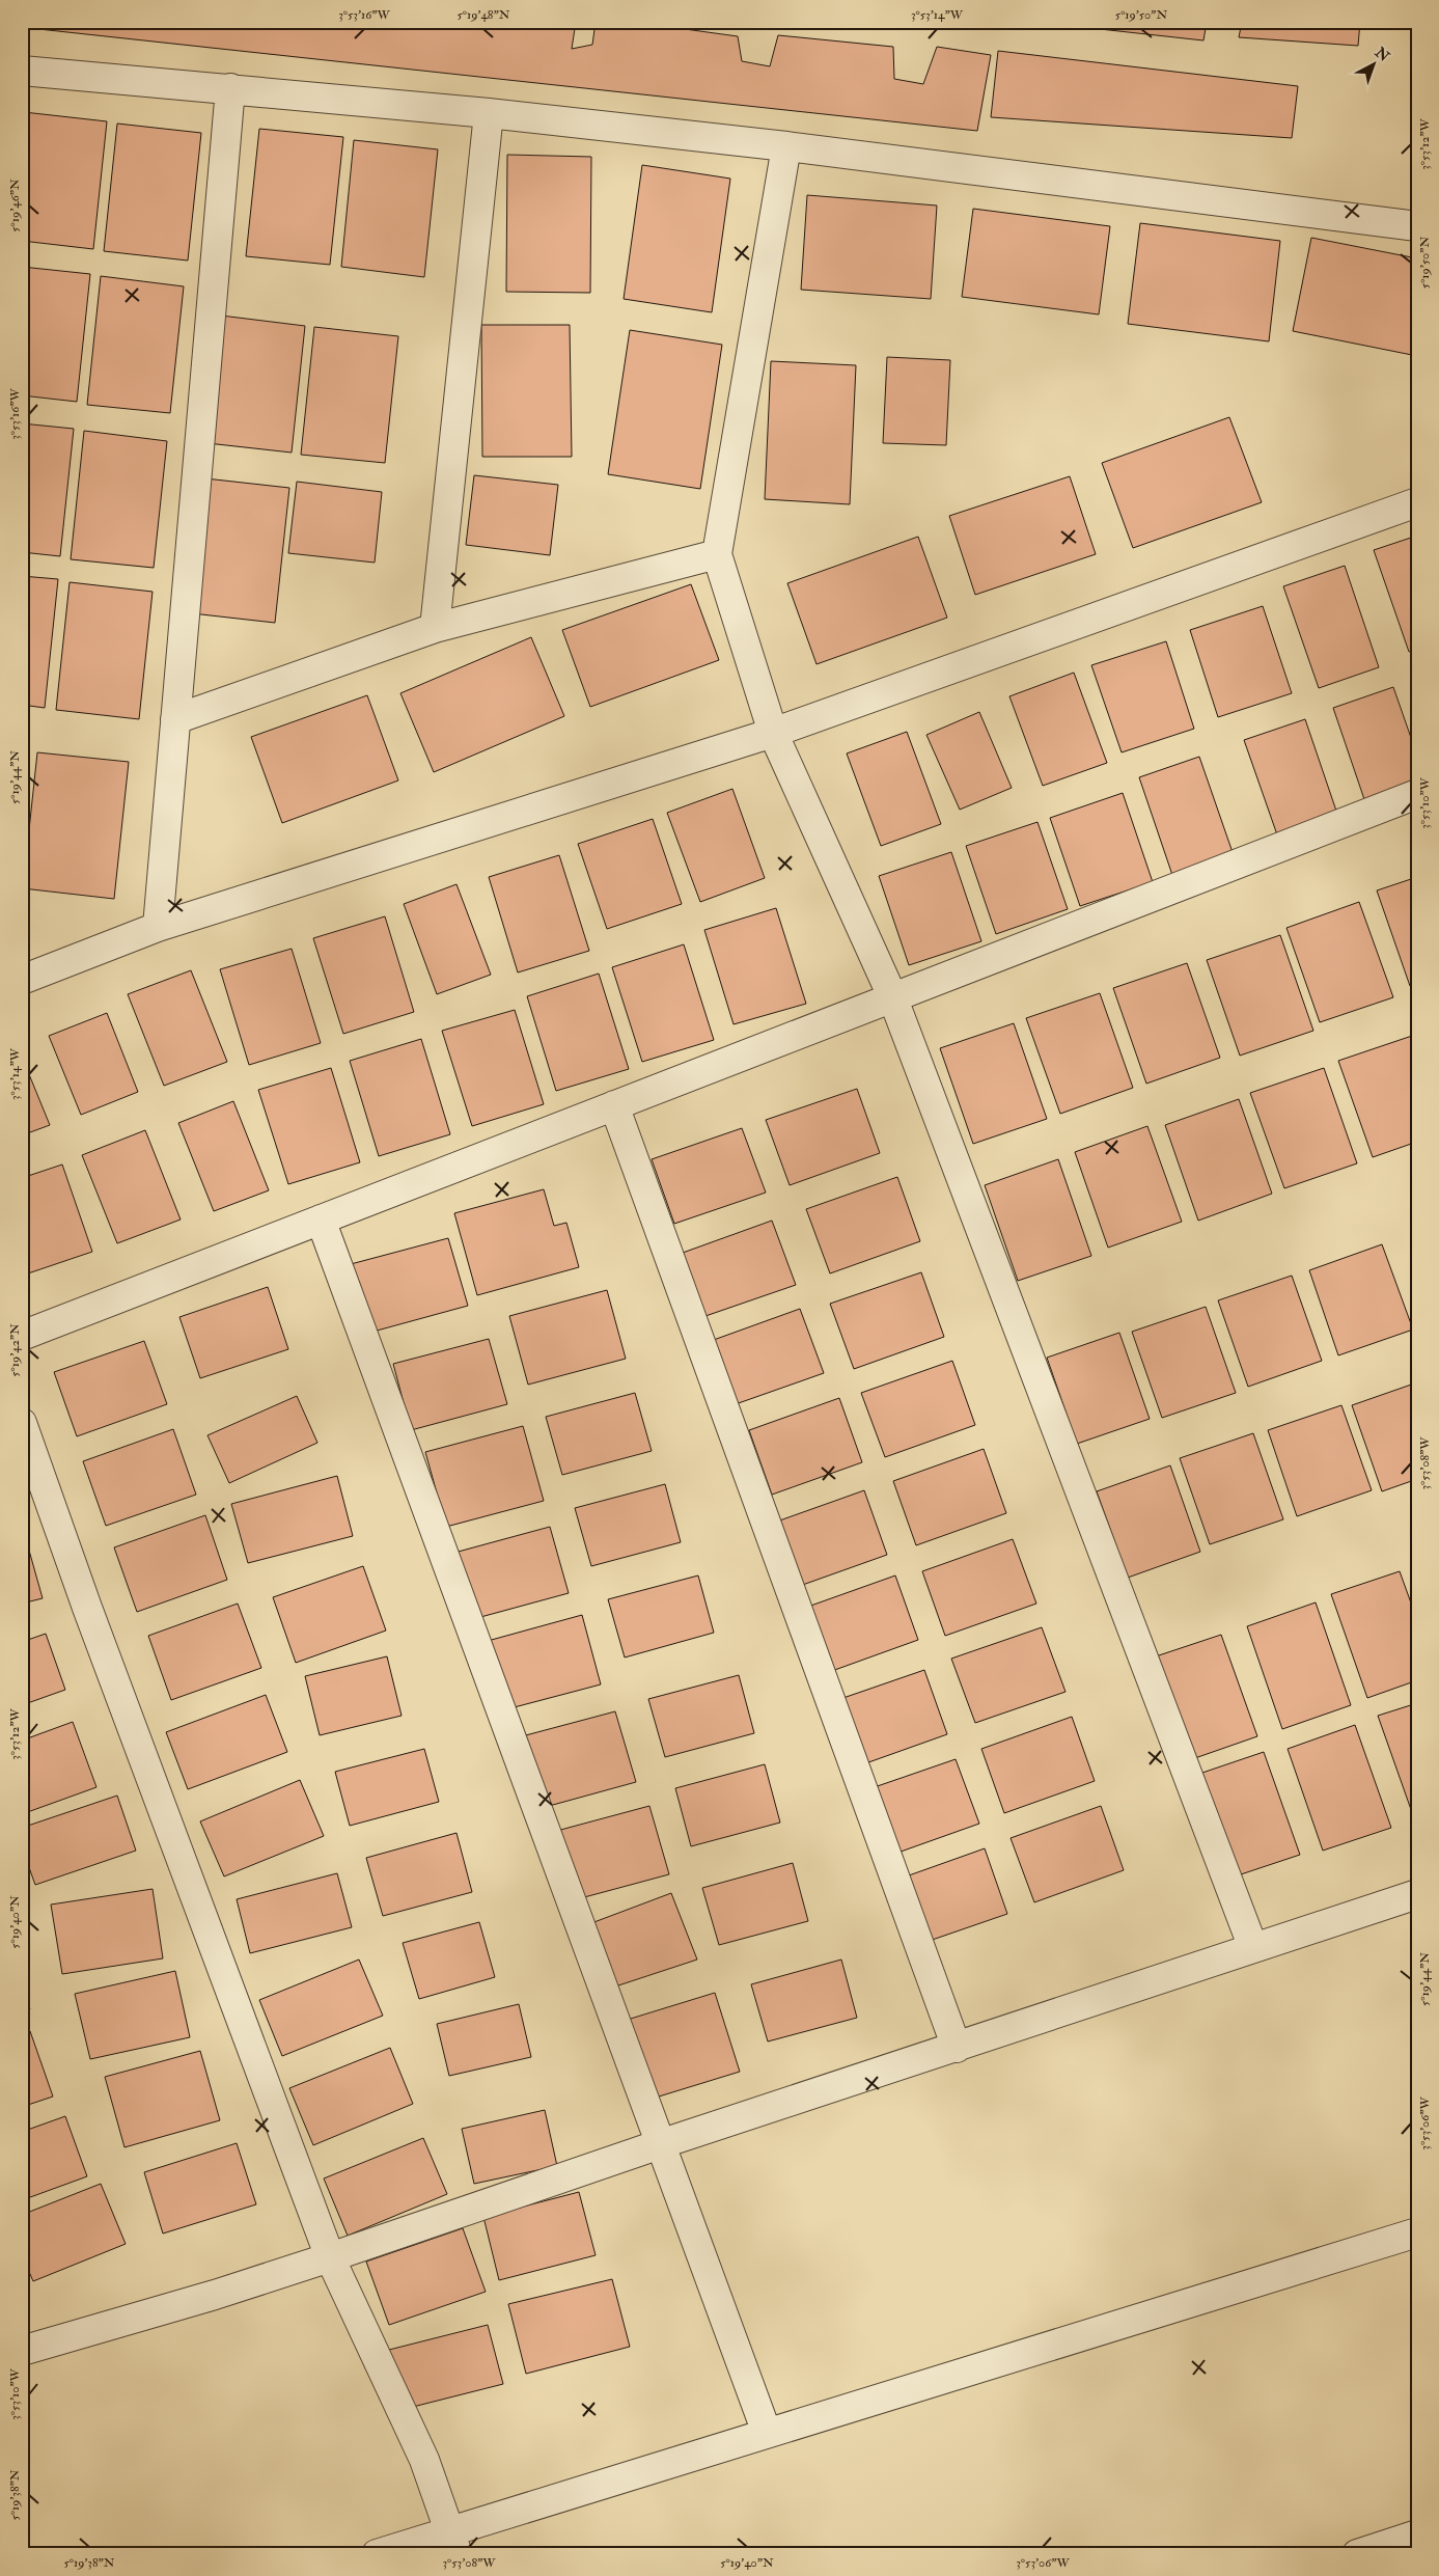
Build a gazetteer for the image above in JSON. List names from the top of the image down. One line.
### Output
{"north":"top right","coordinates":["3°53'16\"W","5°19'48\"N","3°53'14\"W","5°19'50\"N","3°53'12\"W","5°19'46\"N","5°19'44\"N","3°53'10\"W","5°19'42\"N","3°53'08\"W","5°19'40\"N","3°53'06\"W","5°19'38\"N"]}
